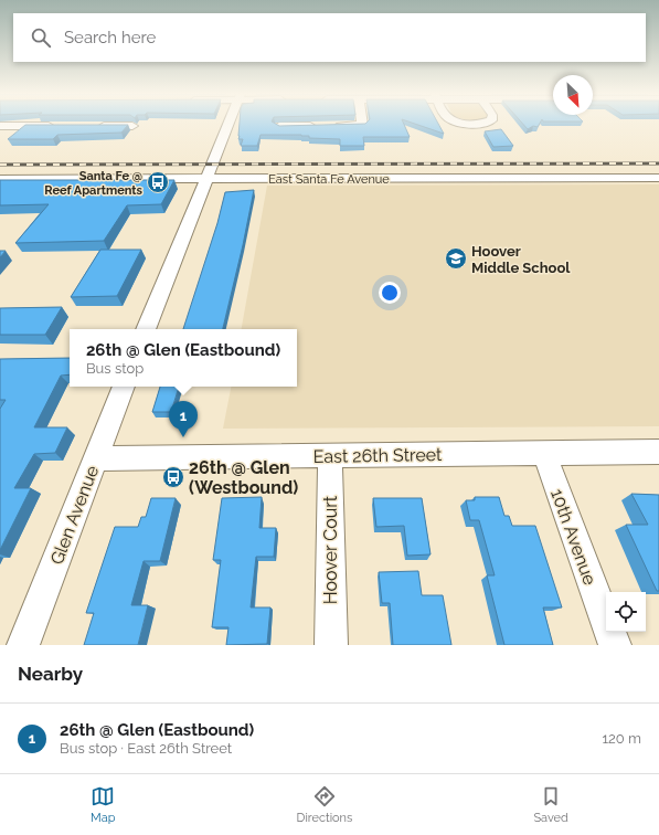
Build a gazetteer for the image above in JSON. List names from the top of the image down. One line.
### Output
{"streets":{"street":["East Santa Fe Avenue","East 26th Street","Glen Avenue","10th Avenue","Hoover Court"]},"crossings":[["East 26th Street","Glen Avenue"],["East 26th Street","10th Avenue"],["East 26th Street","Hoover Court"]],"places":{"bus stop":["Santa Fe @ Reef Apartments","26th @ Glen (Westbound)"],"school or university":["Hoover Middle School"]},"north":"bottom right","page":{"search":"Search here","popup":["26th @ Glen (Eastbound)","Bus stop"],"pins":"1","heading":"Nearby","list":[{"mark":"1","name":"26th @ Glen (Eastbound)","note":"Bus stop · East 26th Street","value":"120 m"}],"nav":["Map","Directions","Saved"]}}
